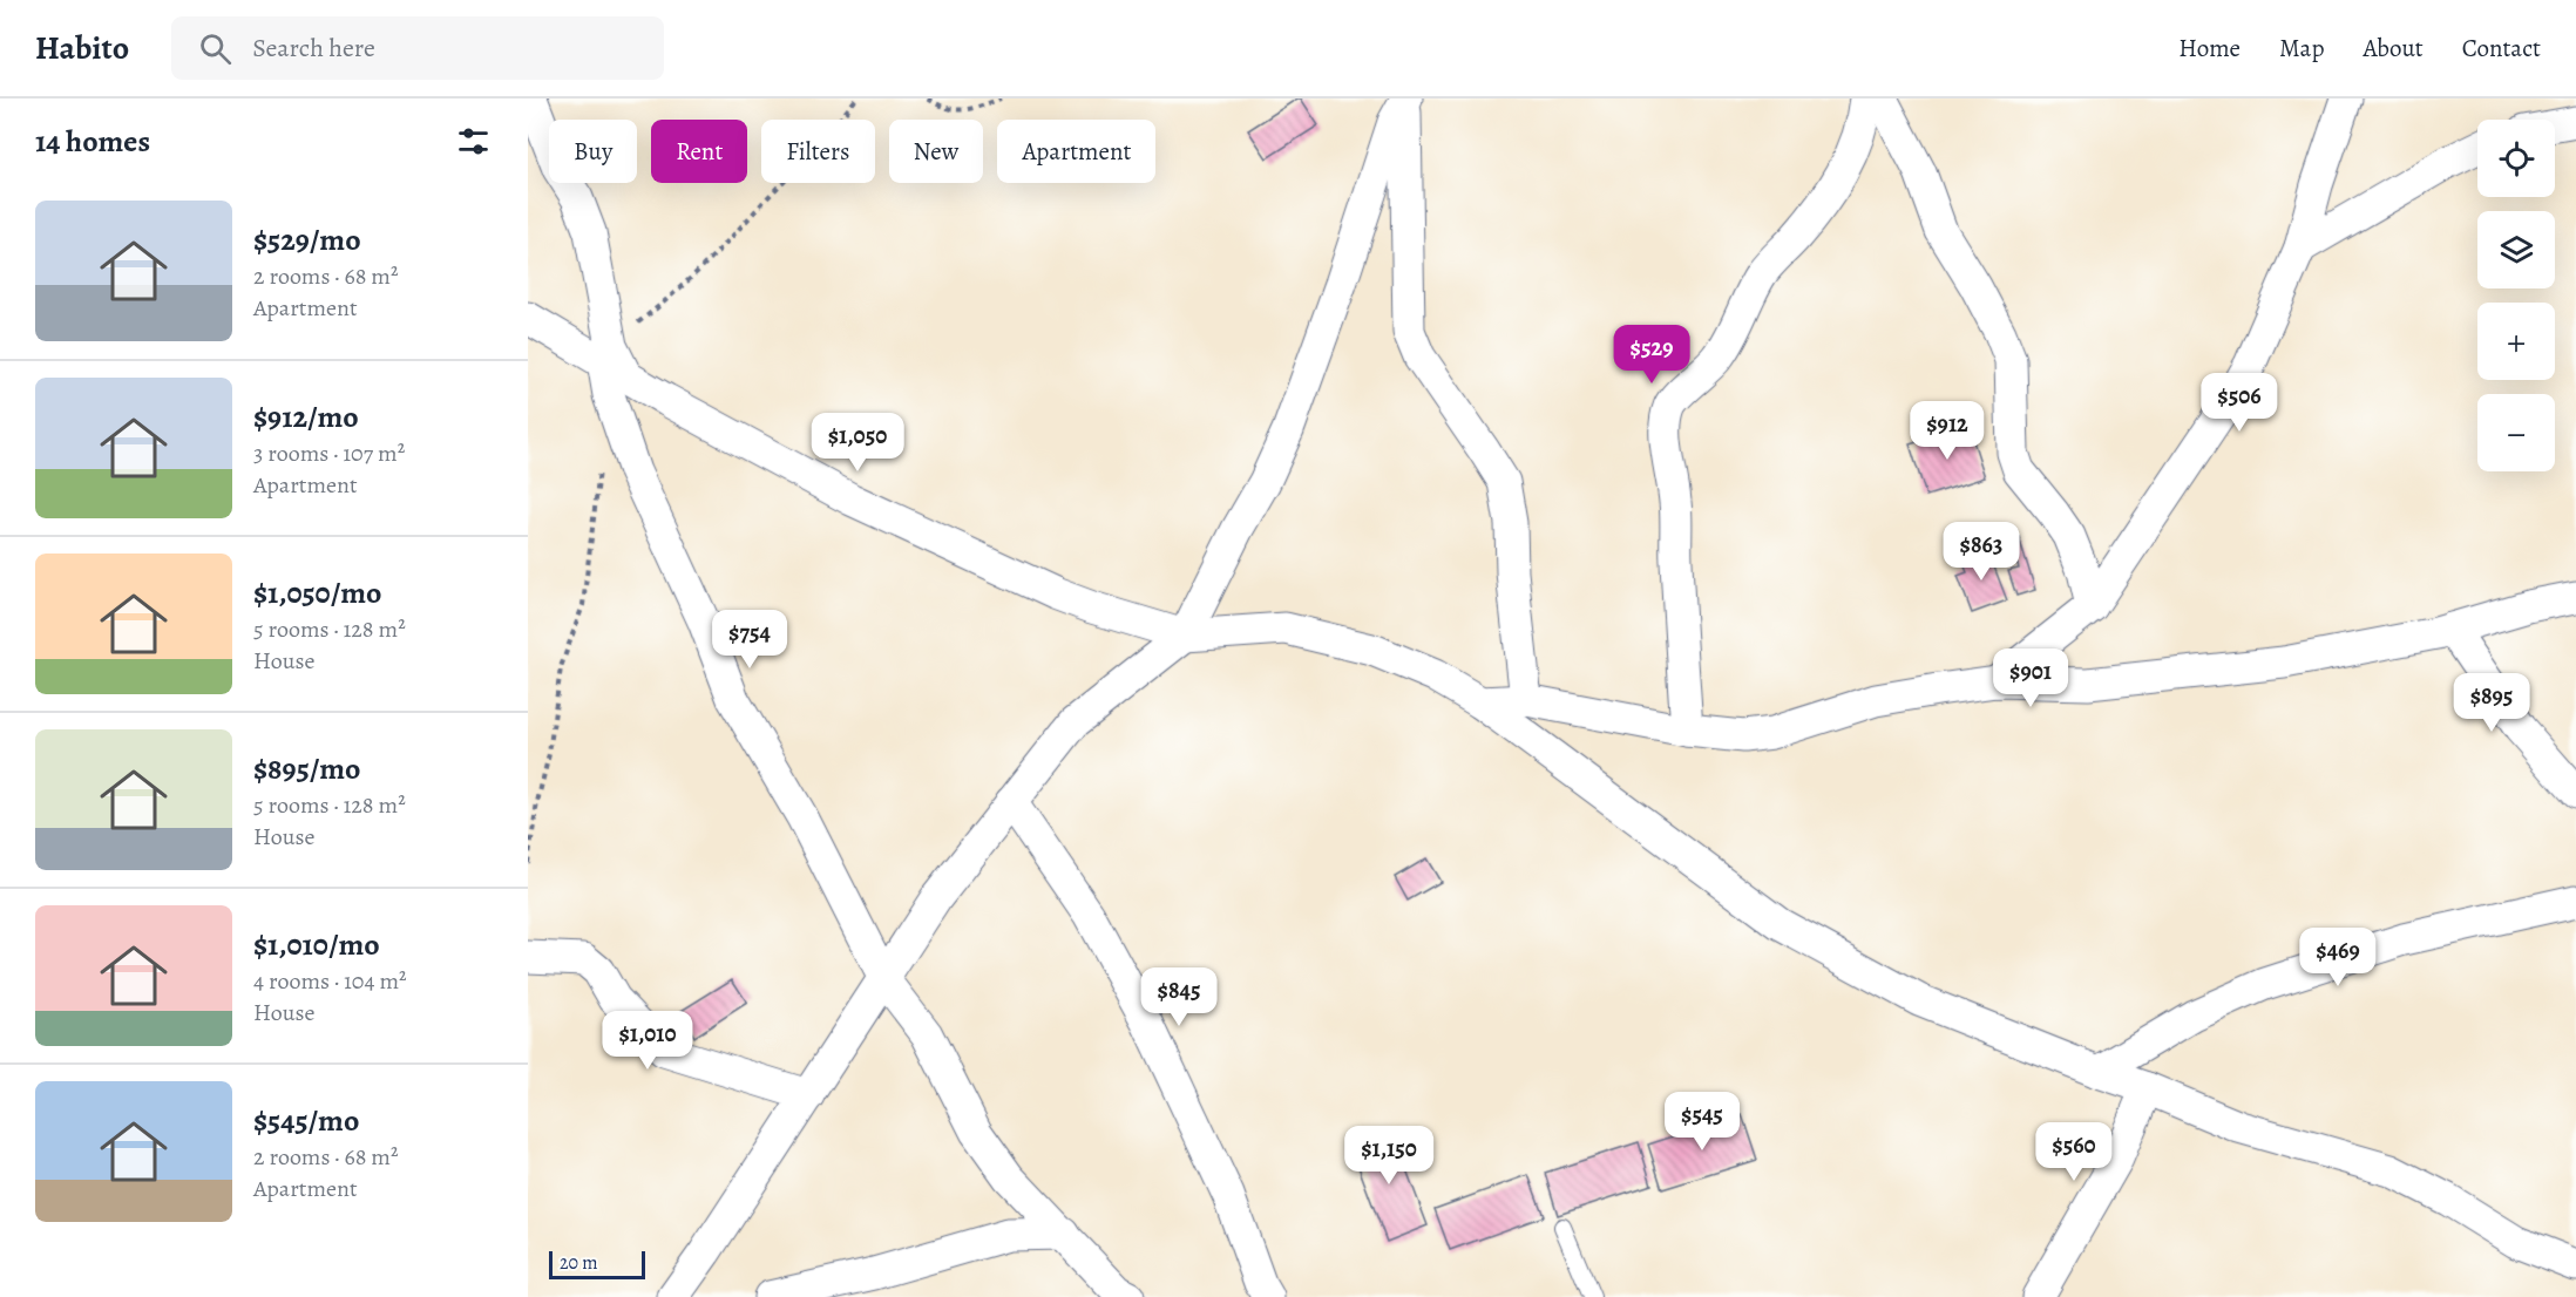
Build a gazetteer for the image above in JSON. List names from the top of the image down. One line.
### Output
{"scale_bar":"20 m","page":{"header":"Habito","search":"Search here","nav":["Home","Map","About","Contact"],"heading":"14 homes","map_buttons":["+","−"],"chip":["Buy","Rent","Filters","New","Apartment"],"list":[{"name":"$529/mo","note":"2 rooms · 68 m² · Apartment"},{"name":"$912/mo","note":"3 rooms · 107 m² · Apartment"},{"name":"$1,050/mo","note":"5 rooms · 128 m² · House"},{"name":"$895/mo","note":"5 rooms · 128 m² · House"},{"name":"$1,010/mo","note":"4 rooms · 104 m² · House"},{"name":"$545/mo","note":"2 rooms · 68 m² · Apartment"}],"price":["$529","$506","$912","$1,050","$863","$754","$901","$895","$469","$845","$1,010","$545","$560","$1,150"],"scale":"20 m"}}
